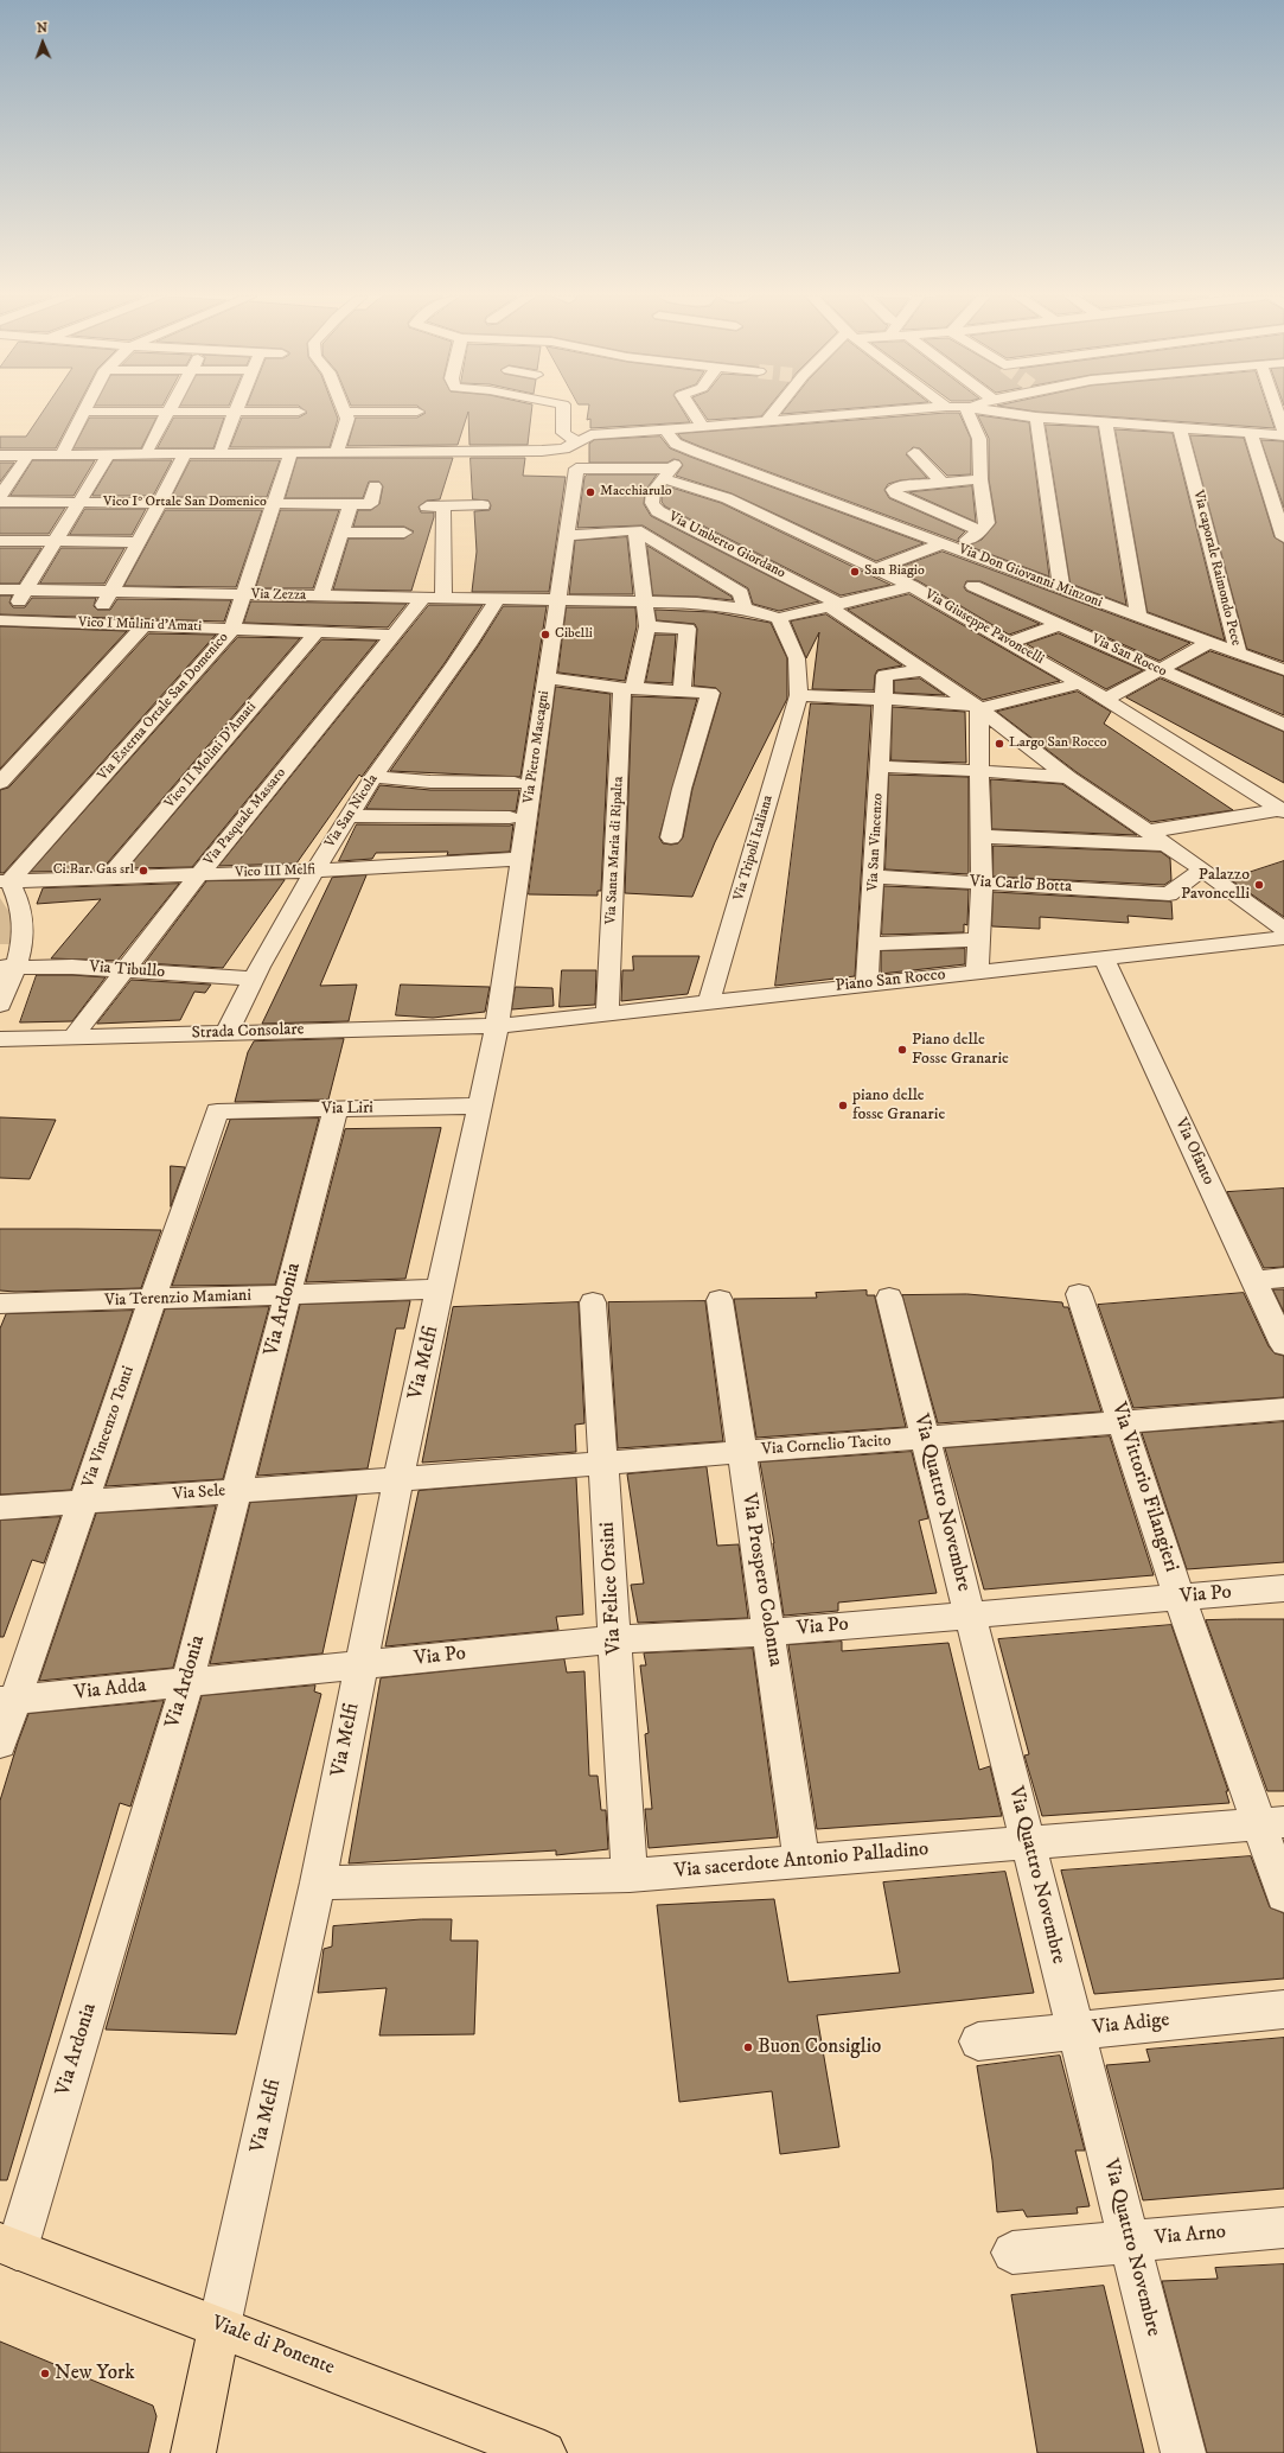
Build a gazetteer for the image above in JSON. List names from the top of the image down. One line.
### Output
{"streets":{"main road":["Via Melfi","Viale di Ponente"],"street":["Vico I° Ortale San Domenico","Via Umberto Giordano","Via caporale Raimondo Pece","Via Don Giovanni Minzoni","Via Zezza","Vico I Mulini d'Amati","Via Giuseppe Pavoncelli","Via San Rocco","Via Esterna Ortale San Domenico","Via Pietro Mascagni","Vico II Molini D'Amati","Via San Nicola","Via Pasquale Massaro","Via San Vincenzo","Via Tripoli Italiana","Via Santa Maria di Ripalta","Vico III Melfi","Via Carlo Botta","Via Tibullo","Piano San Rocco","Strada Consolare","Via Liri","Via Ofanto","Via Terenzio Mamiani","Via Ardonia","Via Vincenzo Tonti","Via Cornelio Tacito","Via Vittorio Filangieri","Via Sele","Via Quattro Novembre","Via Prospero Colonna","Via Felice Orsini","Via Po","Via Adda","Via sacerdote Antonio Palladino","Via Adige","Via Arno"]},"crossings":[["Vico I° Ortale San Domenico","Via Esterna Ortale San Domenico"],["Via Umberto Giordano","Via Giuseppe Pavoncelli"],["Via Umberto Giordano","Via San Vincenzo"],["Via caporale Raimondo Pece","Via Don Giovanni Minzoni"],["Via Zezza","Via Esterna Ortale San Domenico"],["Via Zezza","Via Pietro Mascagni"],["Via Zezza","Via San Nicola"],["Via Zezza","Via Pasquale Massaro"],["Via Zezza","Via Santa Maria di Ripalta"],["Vico I Mulini d'Amati","Via Esterna Ortale San Domenico"],["Vico I Mulini d'Amati","Vico II Molini D'Amati"],["Vico I Mulini d'Amati","Via Pasquale Massaro"],["Via Giuseppe Pavoncelli","Via Pietro Mascagni"],["Via Esterna Ortale San Domenico","Vico III Melfi"],["Via Pietro Mascagni","Vico III Melfi"],["Via Pietro Mascagni","Piano San Rocco"],["Via Pietro Mascagni","Strada Consolare"],["Via Pietro Mascagni","Via Melfi"],["Vico II Molini D'Amati","Vico III Melfi"],["Via San Nicola","Vico III Melfi"],["Via San Nicola","Via Tibullo"],["Via San Nicola","Strada Consolare"],["Via Pasquale Massaro","Vico III Melfi"],["Via Pasquale Massaro","Via Tibullo"],["Via Pasquale Massaro","Strada Consolare"],["Via San Vincenzo","Via Carlo Botta"],["Via San Vincenzo","Piano San Rocco"],["Via Tripoli Italiana","Piano San Rocco"],["Via Santa Maria di Ripalta","Piano San Rocco"],["Piano San Rocco","Strada Consolare"],["Piano San Rocco","Via Ofanto"],["Piano San Rocco","Via Melfi"],["Strada Consolare","Via Melfi"],["Via Liri","Via Ardonia"],["Via Liri","Via Melfi"],["Via Liri","Via Vincenzo Tonti"],["Via Terenzio Mamiani","Via Ardonia"],["Via Terenzio Mamiani","Via Melfi"],["Via Terenzio Mamiani","Via Vincenzo Tonti"],["Via Ardonia","Via Sele"],["Via Ardonia","Via Adda"],["Via Ardonia","Viale di Ponente"],["Via Melfi","Via Cornelio Tacito"],["Via Melfi","Via Sele"],["Via Melfi","Via Po"],["Via Melfi","Via Adda"],["Via Melfi","Via sacerdote Antonio Palladino"],["Via Melfi","Viale di Ponente"],["Via Vincenzo Tonti","Via Sele"],["Via Vincenzo Tonti","Via Adda"],["Via Cornelio Tacito","Via Vittorio Filangieri"],["Via Cornelio Tacito","Via Sele"],["Via Cornelio Tacito","Via Quattro Novembre"],["Via Cornelio Tacito","Via Prospero Colonna"],["Via Cornelio Tacito","Via Felice Orsini"],["Via Vittorio Filangieri","Via Po"],["Via Vittorio Filangieri","Via sacerdote Antonio Palladino"],["Via Quattro Novembre","Via Po"],["Via Quattro Novembre","Via sacerdote Antonio Palladino"],["Via Quattro Novembre","Via Adige"],["Via Quattro Novembre","Via Arno"],["Via Prospero Colonna","Via Po"],["Via Prospero Colonna","Via sacerdote Antonio Palladino"],["Via Felice Orsini","Via Po"],["Via Felice Orsini","Via sacerdote Antonio Palladino"],["Via Po","Via Adda"]],"places":["Macchiarulo","San Biagio","Cibelli","Largo San Rocco","Ci.Bar. Gas srl","Palazzo Pavoncelli","Piano delle Fosse Granarie","piano delle fosse Granarie","Buon Consiglio","New York"],"north":"top"}
